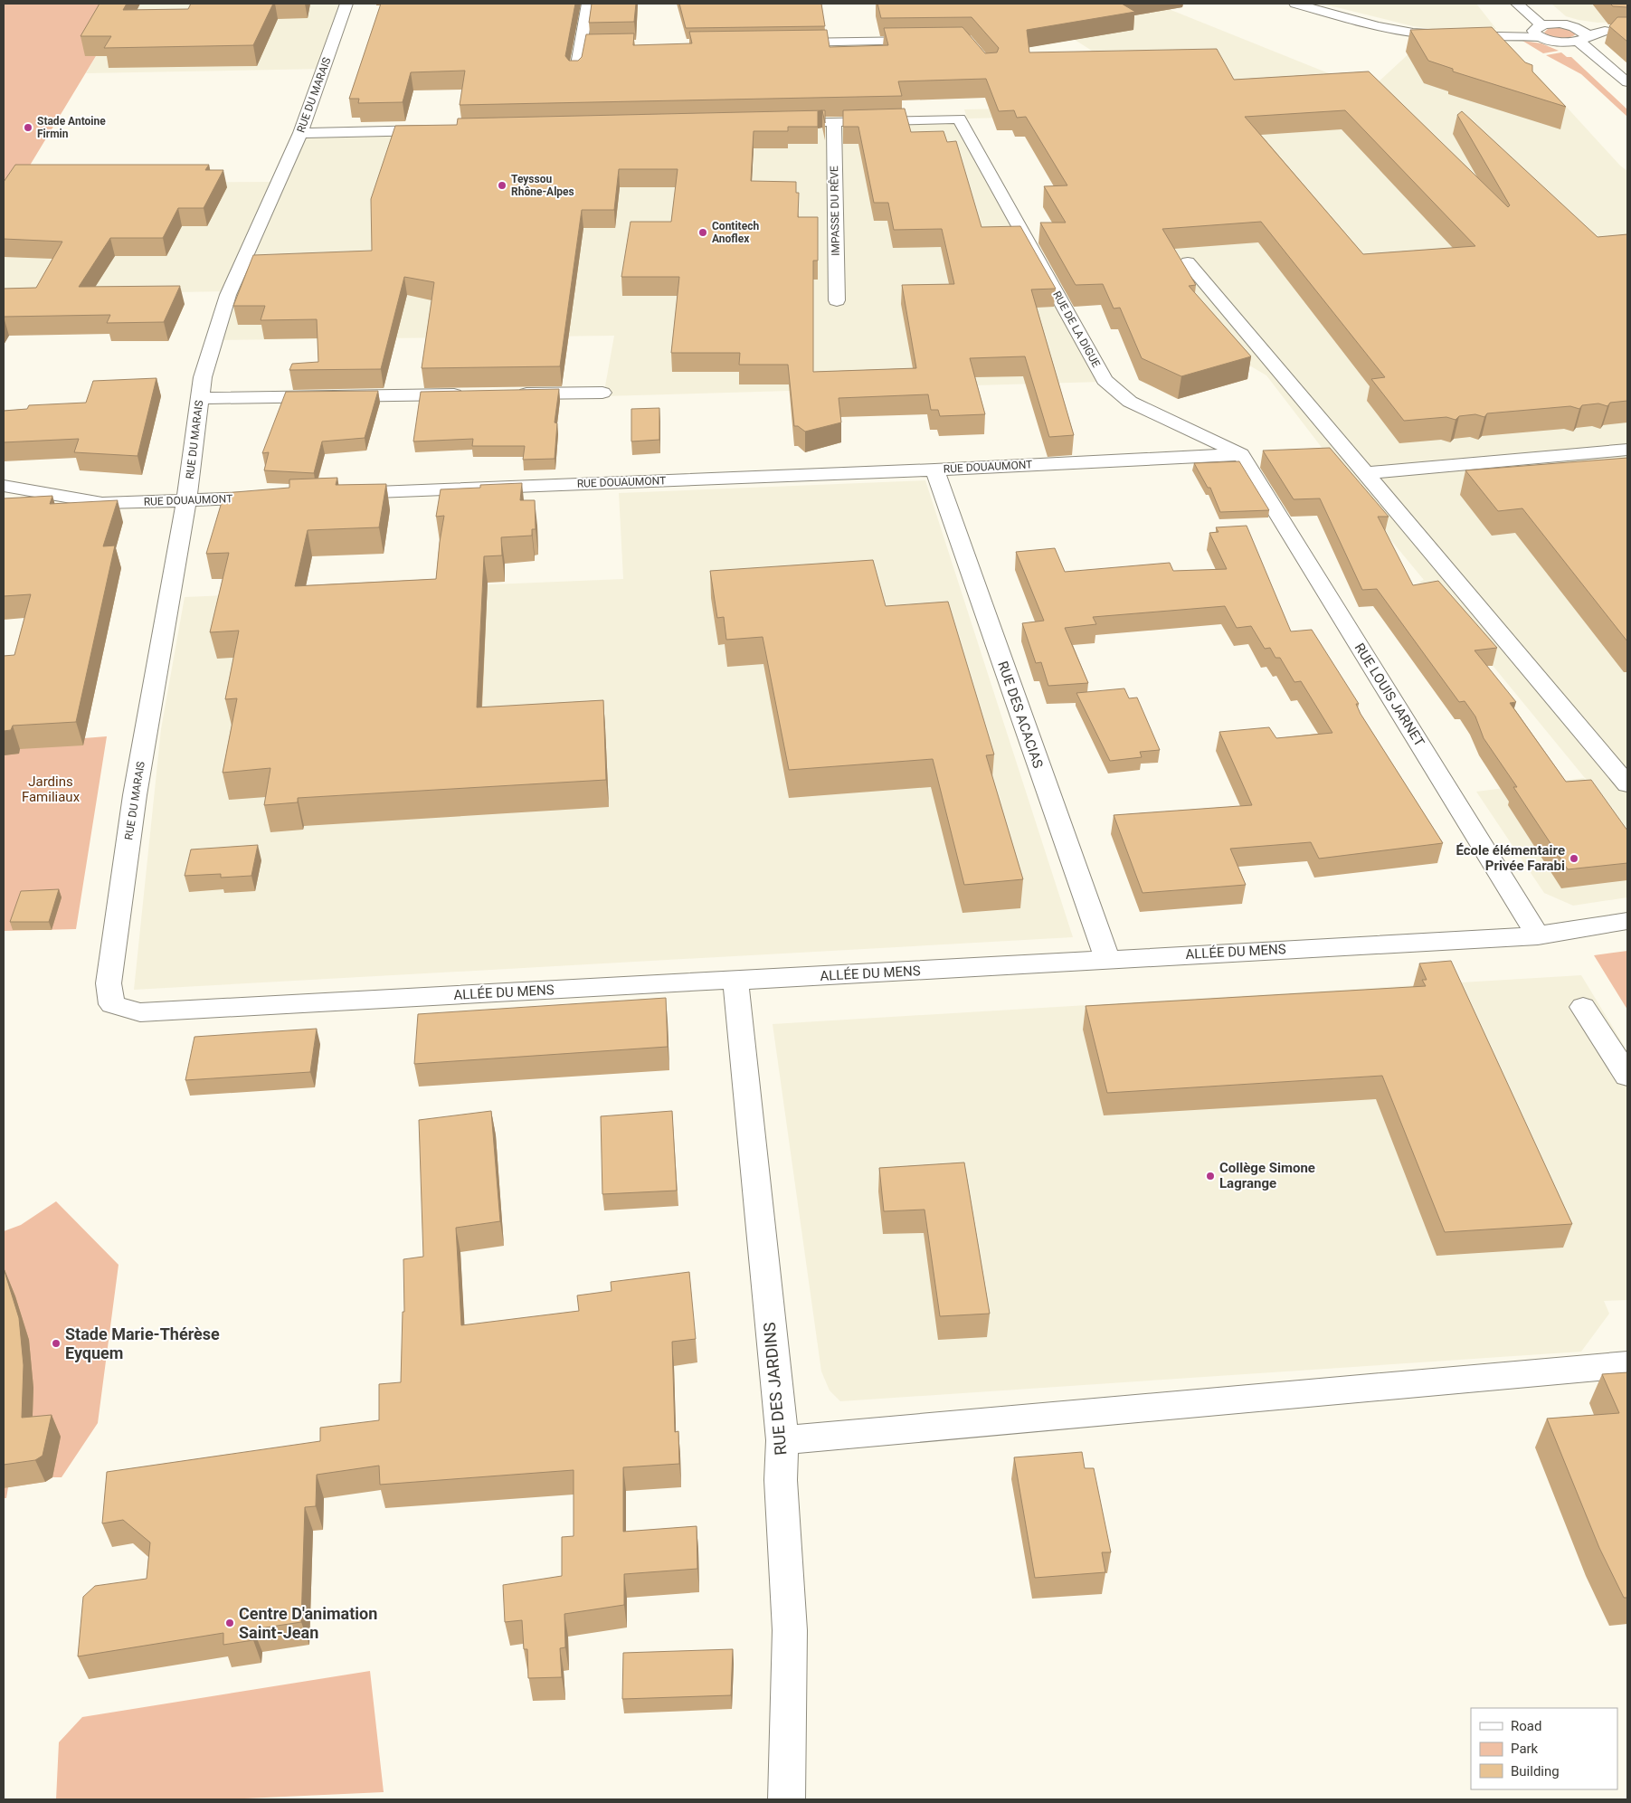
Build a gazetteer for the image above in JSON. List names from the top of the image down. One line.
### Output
{"streets":{"street":["RUE DU MARAIS","IMPASSE DU RÊVE","RUE DE LA DIGUE","RUE DOUAUMONT","RUE LOUIS JARNET","RUE DES ACACIAS","ALLÉE DU MENS","RUE DES JARDINS"]},"crossings":[["RUE DU MARAIS","RUE DOUAUMONT"],["RUE DU MARAIS","ALLÉE DU MENS"],["IMPASSE DU RÊVE","RUE DE LA DIGUE"],["RUE DE LA DIGUE","RUE DOUAUMONT"],["RUE DE LA DIGUE","RUE LOUIS JARNET"],["RUE DOUAUMONT","RUE LOUIS JARNET"],["RUE DOUAUMONT","RUE DES ACACIAS"],["RUE LOUIS JARNET","ALLÉE DU MENS"],["RUE DES ACACIAS","ALLÉE DU MENS"],["ALLÉE DU MENS","RUE DES JARDINS"]],"parks":["Jardins Familiaux"],"places":["Stade Antoine Firmin","Teyssou Rhône-Alpes","Contitech Anoflex","École élémentaire Privée Farabi","Collège Simone Lagrange","Stade Marie-Thérèse Eyquem","Centre D'animation Saint-Jean"],"legend":["Road","Park","Building"]}
